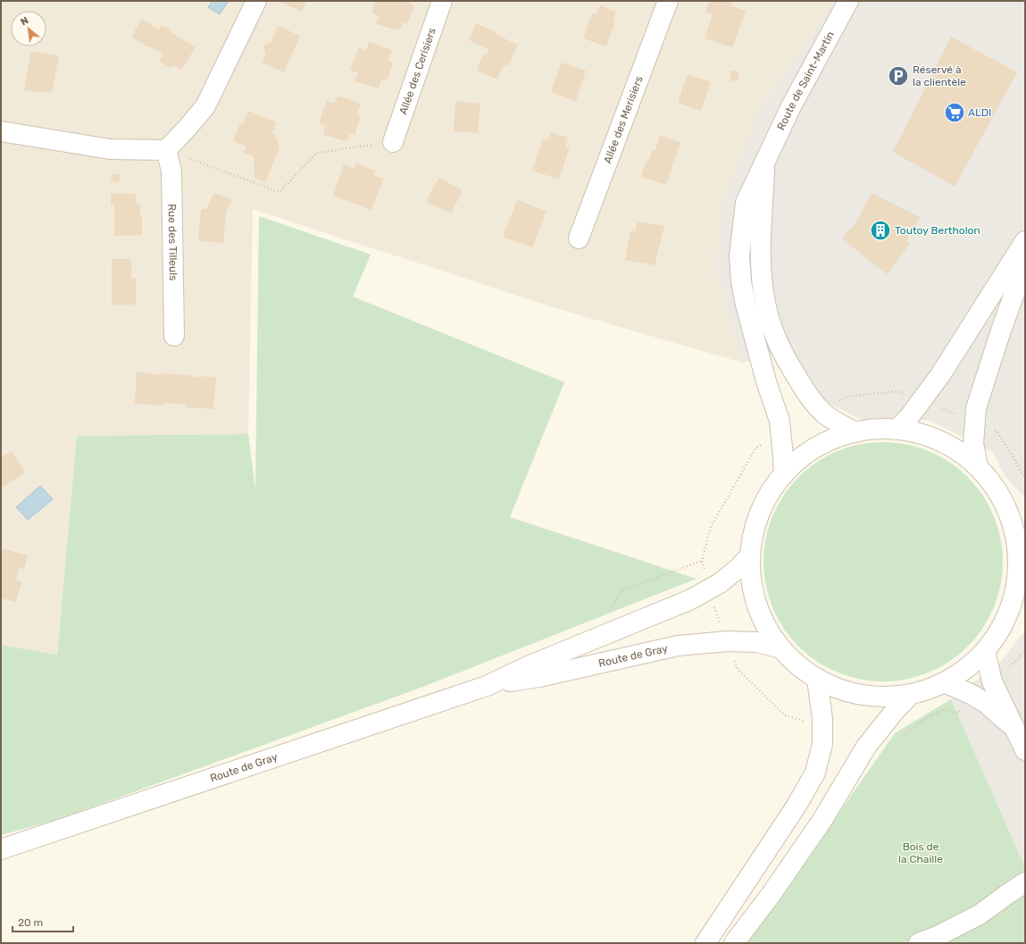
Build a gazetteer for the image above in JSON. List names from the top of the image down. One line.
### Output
{"streets":{"main road":["Allée des Cerisiers","Route de Saint-Martin","Allée des Merisiers","Rue des Tilleuls","Route de Gray"]},"parks":["Bois de la Chaille"],"places":{"parking":["Réservé à la clientèle"],"supermarket":["ALDI"],"building":["Toutoy Bertholon"]},"scale_bar":"20 m","north":"top left"}
